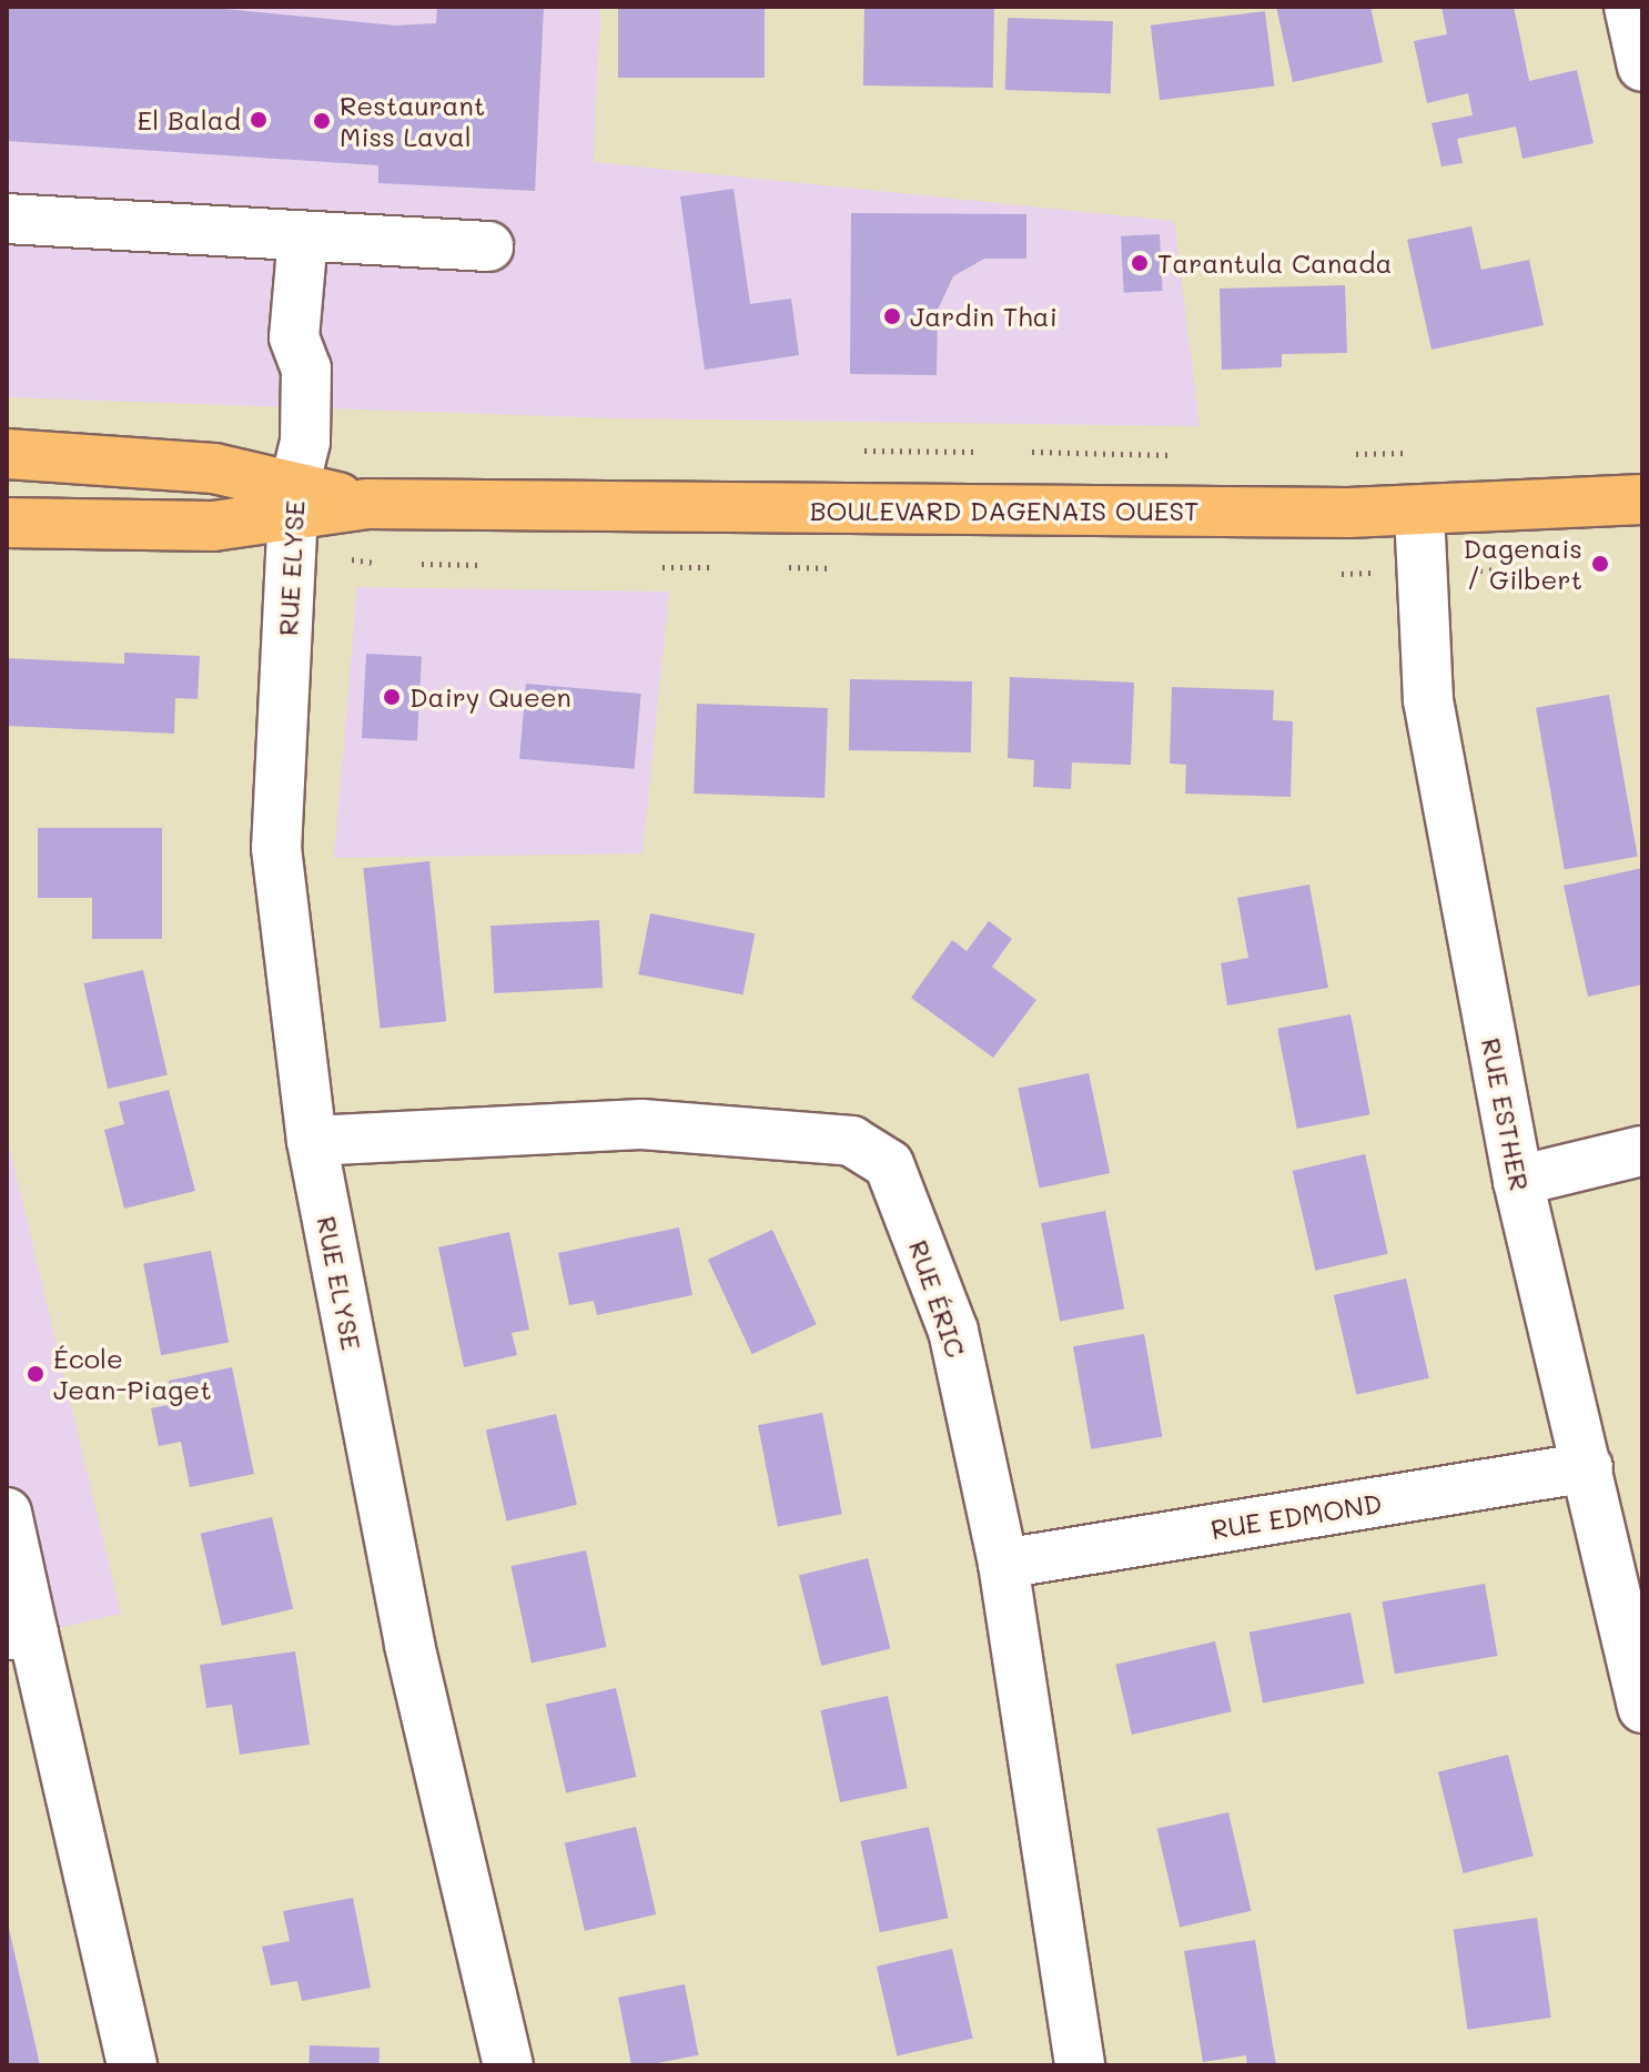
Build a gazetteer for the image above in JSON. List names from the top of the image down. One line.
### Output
{"streets":{"main road":["BOULEVARD DAGENAIS OUEST"],"street":["RUE ELYSE","RUE ESTHER","RUE ÉRIC","RUE EDMOND"]},"crossings":[["BOULEVARD DAGENAIS OUEST","RUE ELYSE"],["BOULEVARD DAGENAIS OUEST","RUE ESTHER"],["RUE ELYSE","RUE ÉRIC"],["RUE ESTHER","RUE EDMOND"],["RUE ÉRIC","RUE EDMOND"]],"places":["El Balad","Restaurant Miss Laval","Tarantula Canada","Jardin Thai","Dagenais / Gilbert","Dairy Queen","École Jean-Piaget"]}
